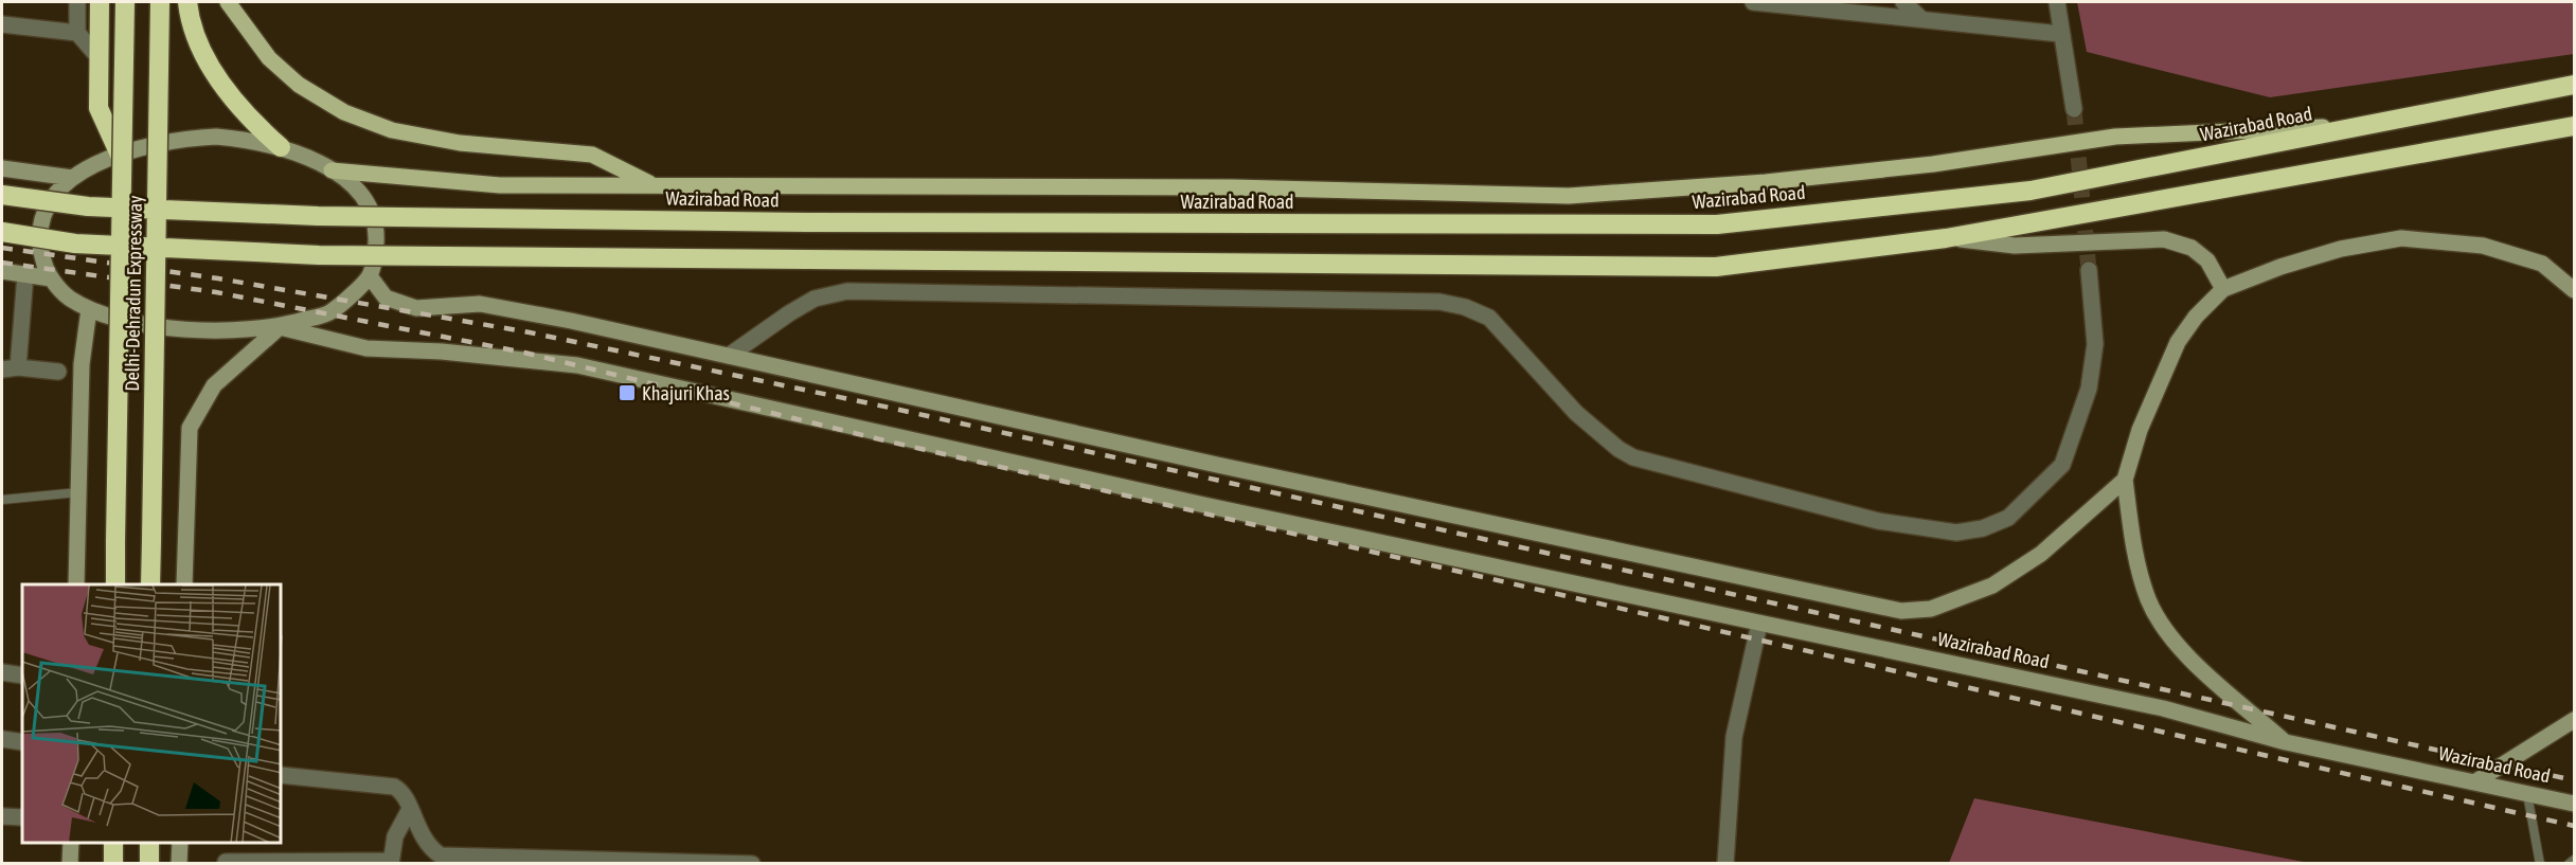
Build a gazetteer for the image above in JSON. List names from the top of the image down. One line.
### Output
{"streets":{"highway":["Wazirabad Road","Delhi-Dehradun Expressway"]},"places":{"transit":["Khajuri Khas"]}}
